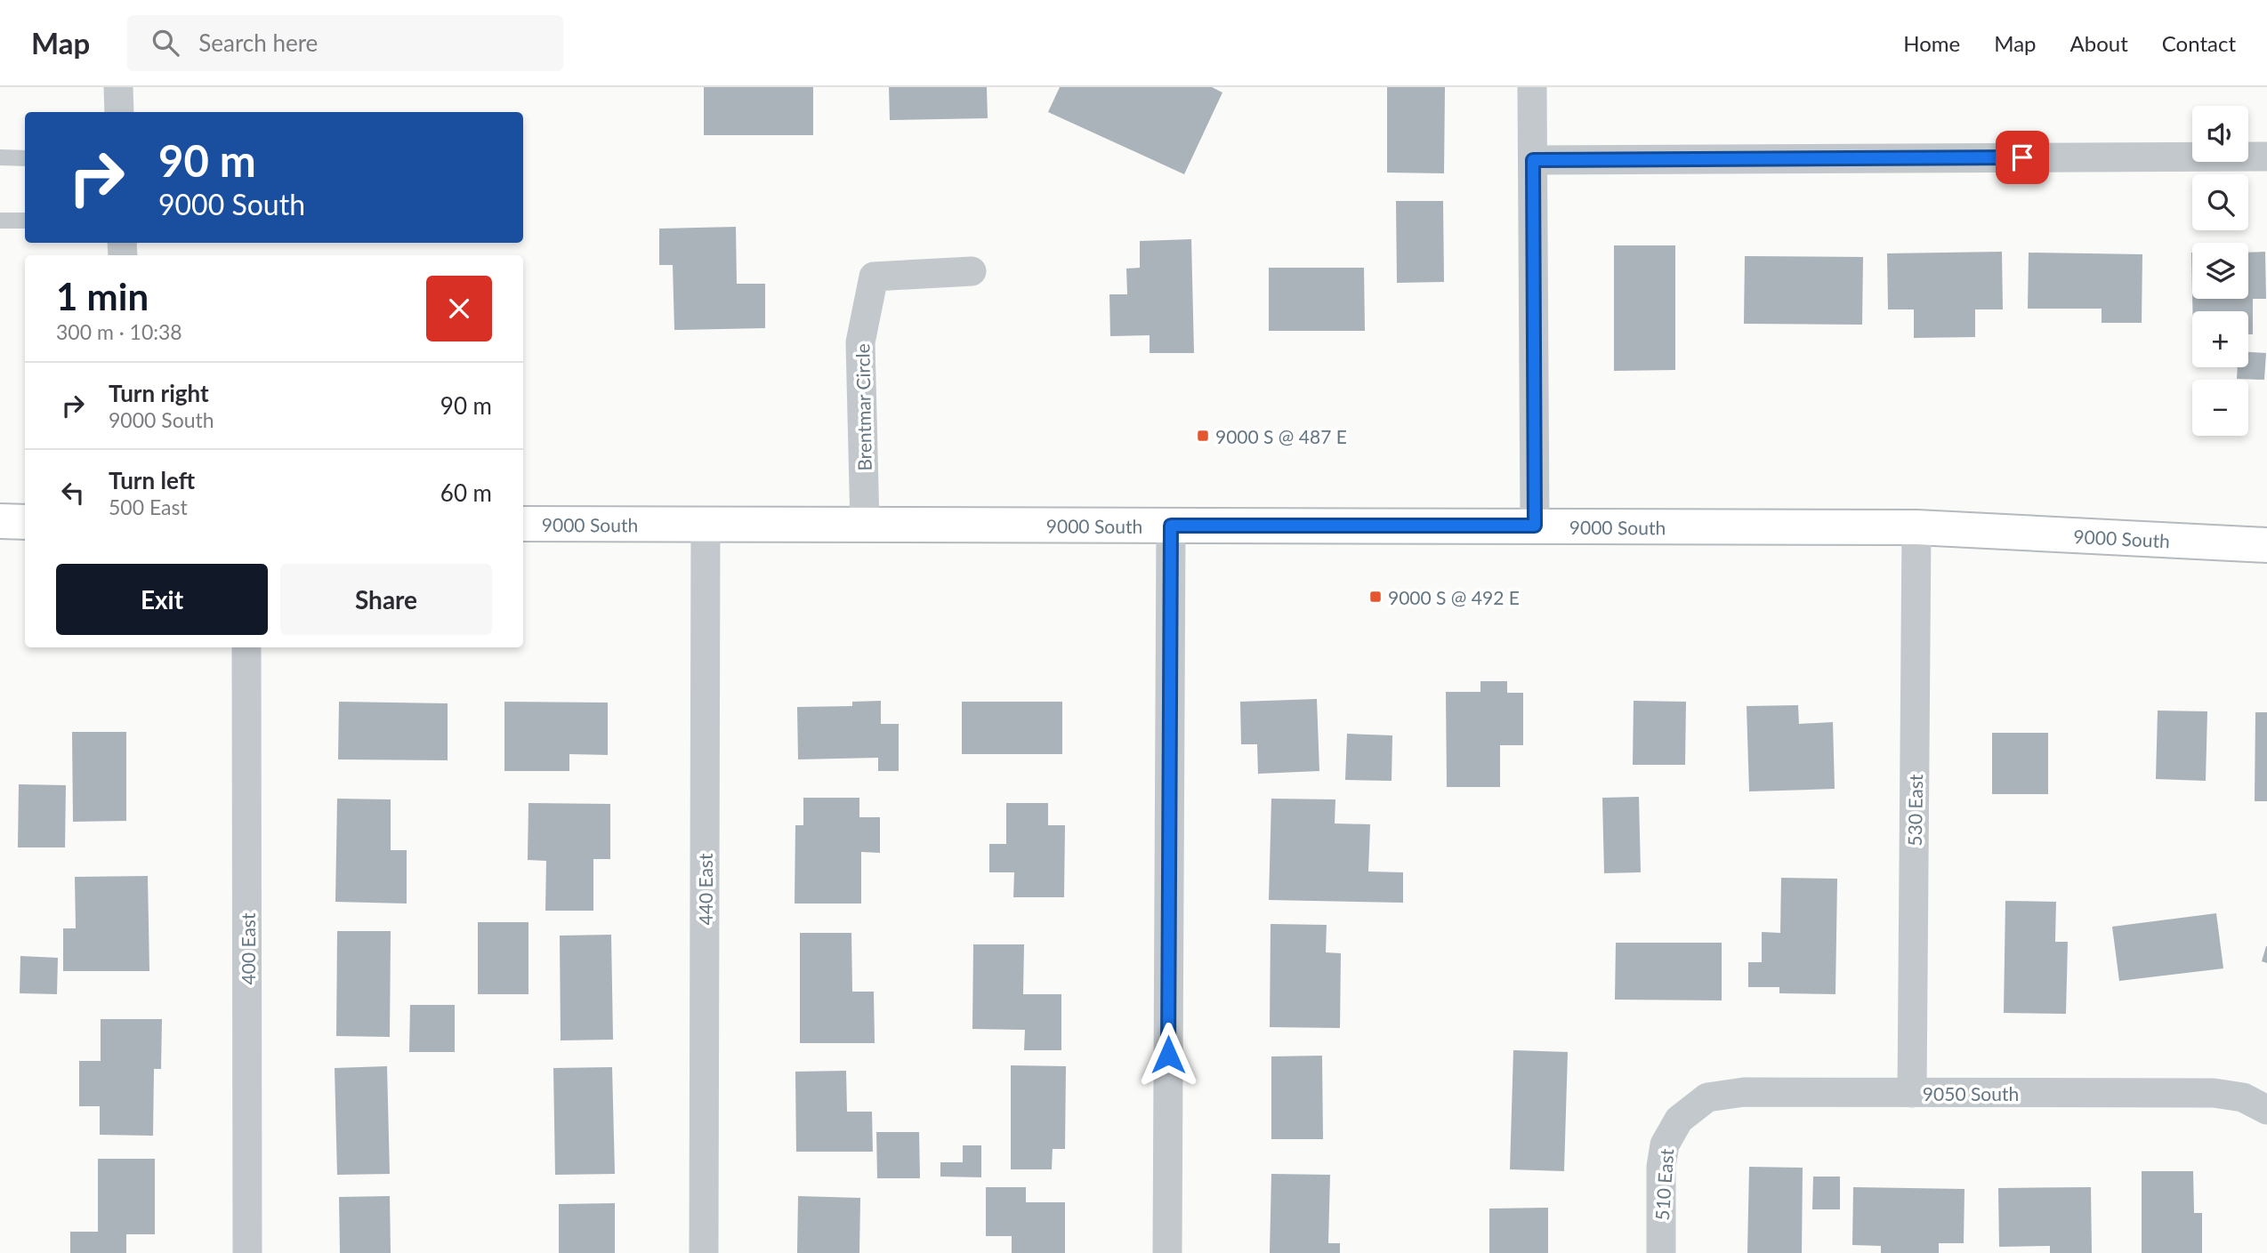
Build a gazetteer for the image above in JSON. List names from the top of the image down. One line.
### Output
{"streets":{"main road":["9000 South"],"street":["Brentmar Circle","530 East","440 East","400 East","9050 South","510 East"]},"crossings":[["Brentmar Circle","9000 South"],["9000 South","530 East"],["9000 South","440 East"],["530 East","9050 South"],["9050 South","510 East"]],"places":{"transit":["9000 S @ 487 E","9000 S @ 492 E"]},"page":{"header":"Map","search":"Search here","nav":["Home","Map","About","Contact"],"map_buttons":["+","−"],"turn":["90 m","9000 South"],"heading":["1 min","300 m · 10:38"],"list":[{"name":"Turn right","note":"9000 South","value":"90 m"},{"name":"Turn left","note":"500 East","value":"60 m"}],"buttons":["Exit","Share"]}}
